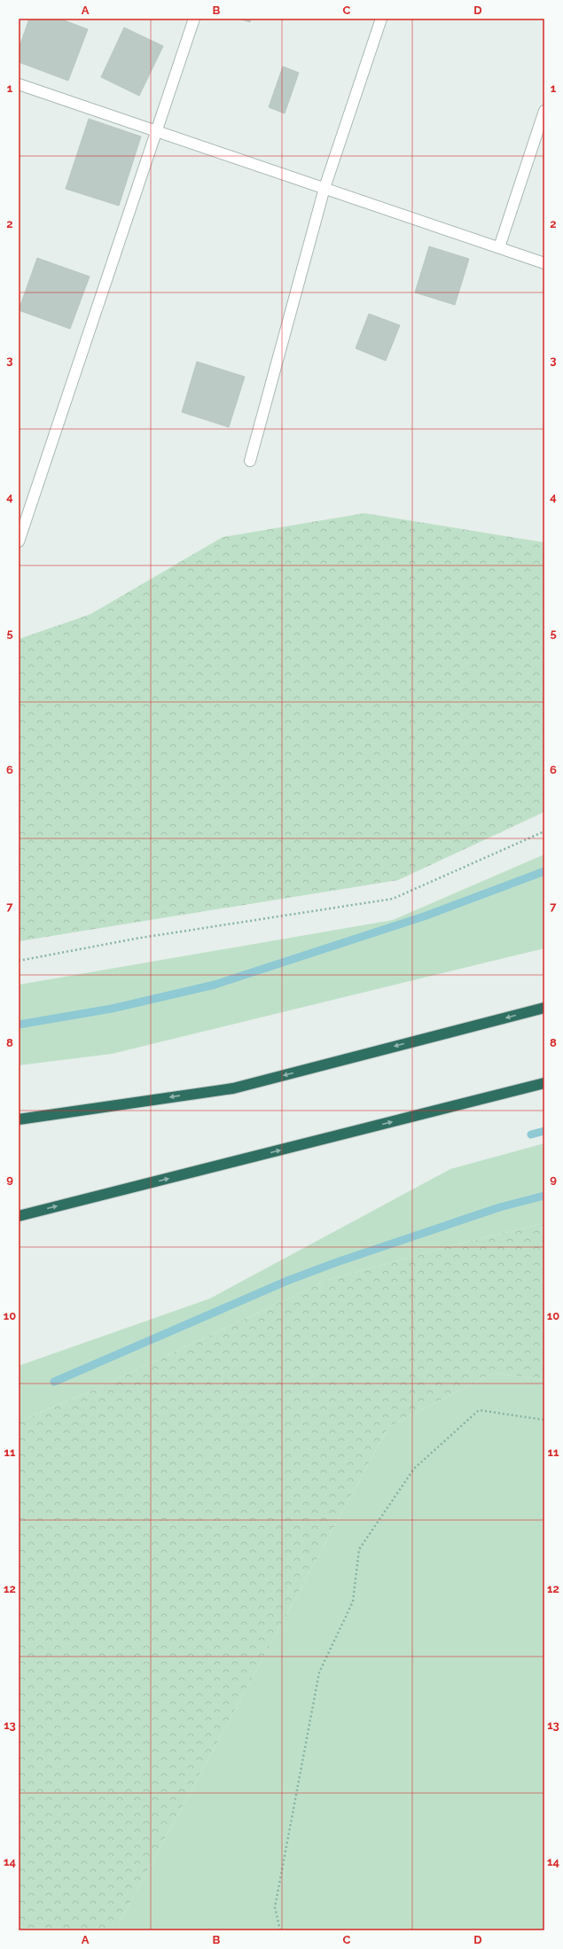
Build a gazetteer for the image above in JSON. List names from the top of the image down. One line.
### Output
{"grid":{"columns":["A","B","C","D"],"rows":["1","2","3","4","5","6","7","8","9","10","11","12","13","14"]}}
